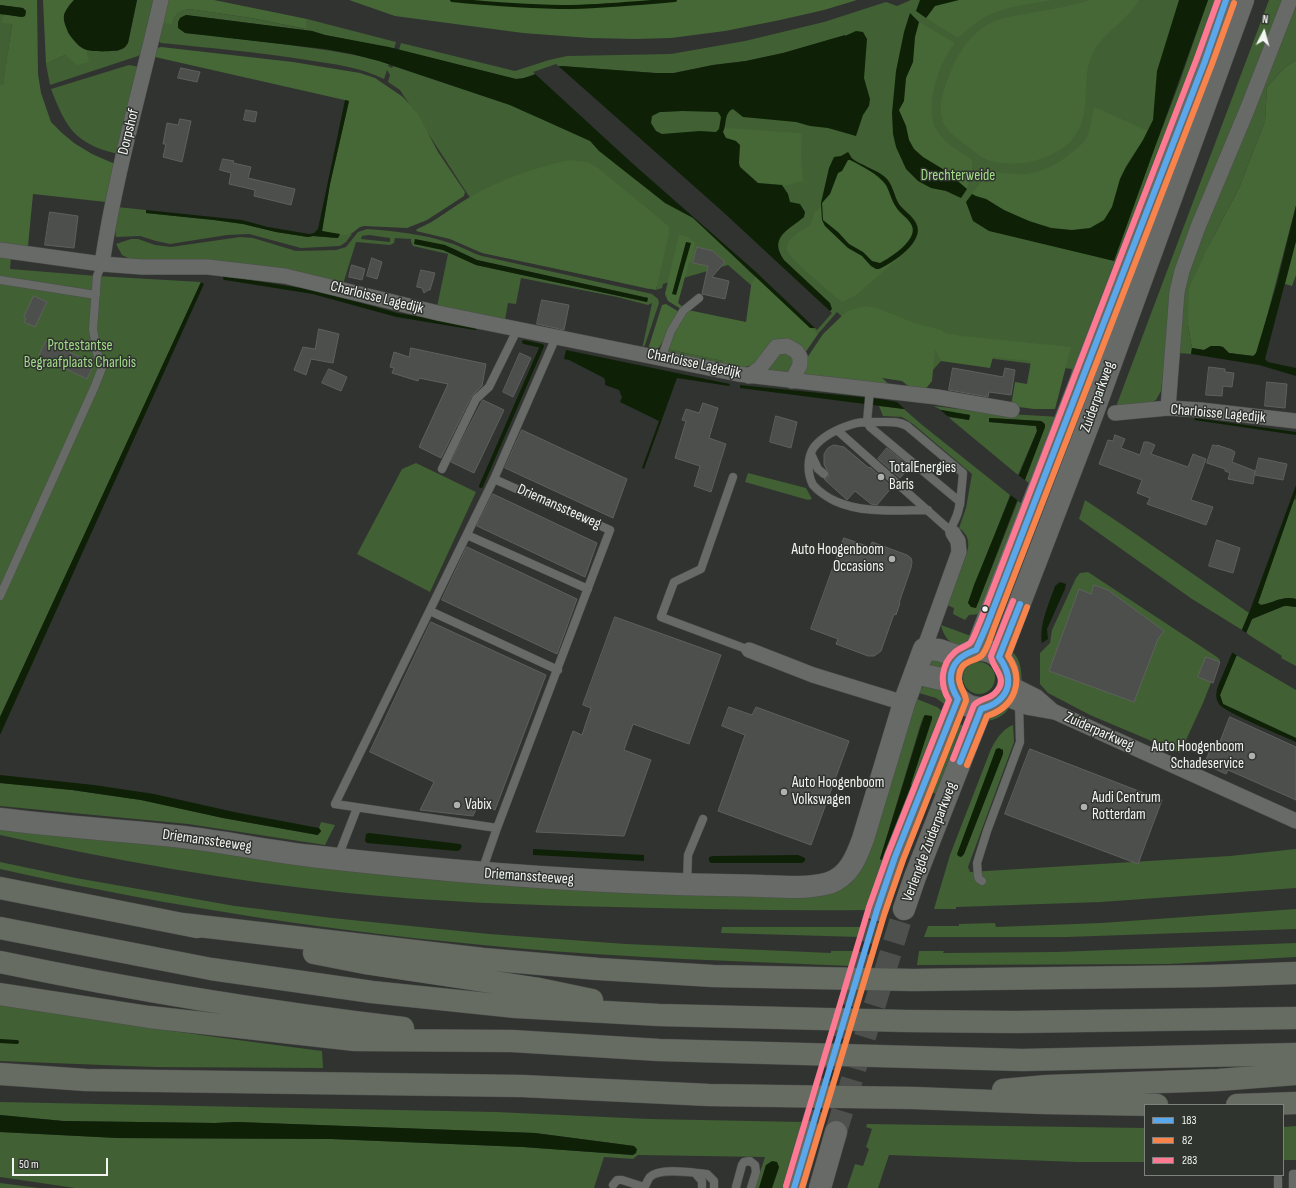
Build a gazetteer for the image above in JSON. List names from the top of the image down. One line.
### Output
{"streets":{"main road":["Zuiderparkweg","Driemanssteeweg","Verlengde Zuiderparkweg"],"street":["Dorpshof","Charloisse Lagedijk"]},"crossings":[["Dorpshof","Charloisse Lagedijk"],["Zuiderparkweg","Verlengde Zuiderparkweg"]],"parks":["Drechterweide","Protestantse Begraafplaats Charlois"],"places":["TotalEnergies Baris","Auto Hoogenboom Occasions","Auto Hoogenboom Schadeservice","Auto Hoogenboom Volkswagen","Vabix","Audi Centrum Rotterdam"],"lines":["transit line 183","transit line 283","transit line 82"],"legend":["183","82","283"],"scale_bar":"50 m","north":"top"}
